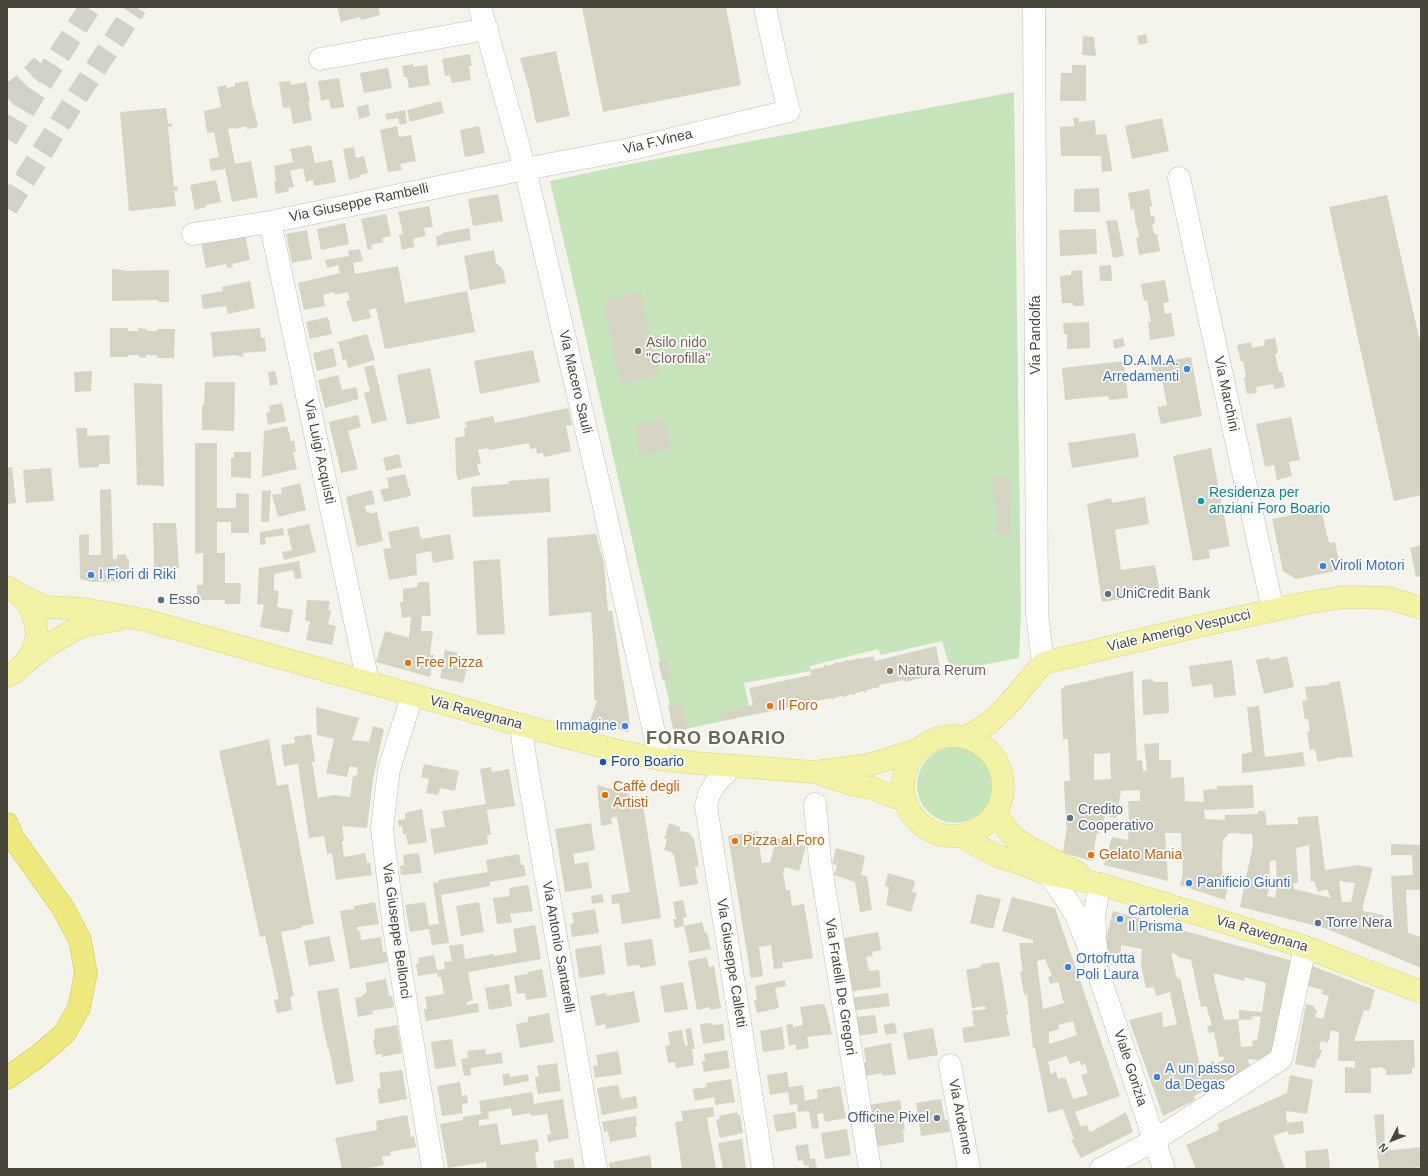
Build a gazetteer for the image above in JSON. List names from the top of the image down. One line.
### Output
{"streets":{"main road":["Viale Amerigo Vespucci","Via Ravegnana"],"street":["Via F.Vinea","Via Giuseppe Rambelli","Via Pandolfa","Via Macero Sauli","Via Marchini","Via Luigi Acquisti","Via Giuseppe Bellonci","Via Antonio Santarelli","Via Giuseppe Calletti","Via Fratelli De Gregori","Viale Gorizia","Via Ardenne"]},"crossings":[["Via F.Vinea","Via Giuseppe Rambelli"],["Via F.Vinea","Via Macero Sauli"],["Via Giuseppe Rambelli","Via Macero Sauli"],["Via Giuseppe Rambelli","Via Luigi Acquisti"],["Via Pandolfa","Viale Amerigo Vespucci"],["Via Macero Sauli","Via Ravegnana"],["Via Marchini","Viale Amerigo Vespucci"],["Via Luigi Acquisti","Via Ravegnana"],["Via Ravegnana","Via Giuseppe Bellonci"],["Via Ravegnana","Via Antonio Santarelli"],["Via Ravegnana","Via Giuseppe Calletti"],["Via Ravegnana","Viale Gorizia"]],"districts":["FORO BOARIO"],"places":["Asilo nido \"Clorofilla\"","D.A.M.A. Arredamenti","Residenza per anziani Foro Boario","Viroli Motori","I Fiori di Riki","UniCredit Bank","Esso","Free Pizza","Natura Rerum","Il Foro","Immagine","Foro Boario","Caffè degli Artisti","Credito Cooperativo","Pizza al Foro","Gelato Mania","Panificio Giunti","Cartoleria Il Prisma","Torre Nera","Ortofrutta Poli Laura","A un passo da Degas","Officine Pixel"],"north":"bottom left"}
